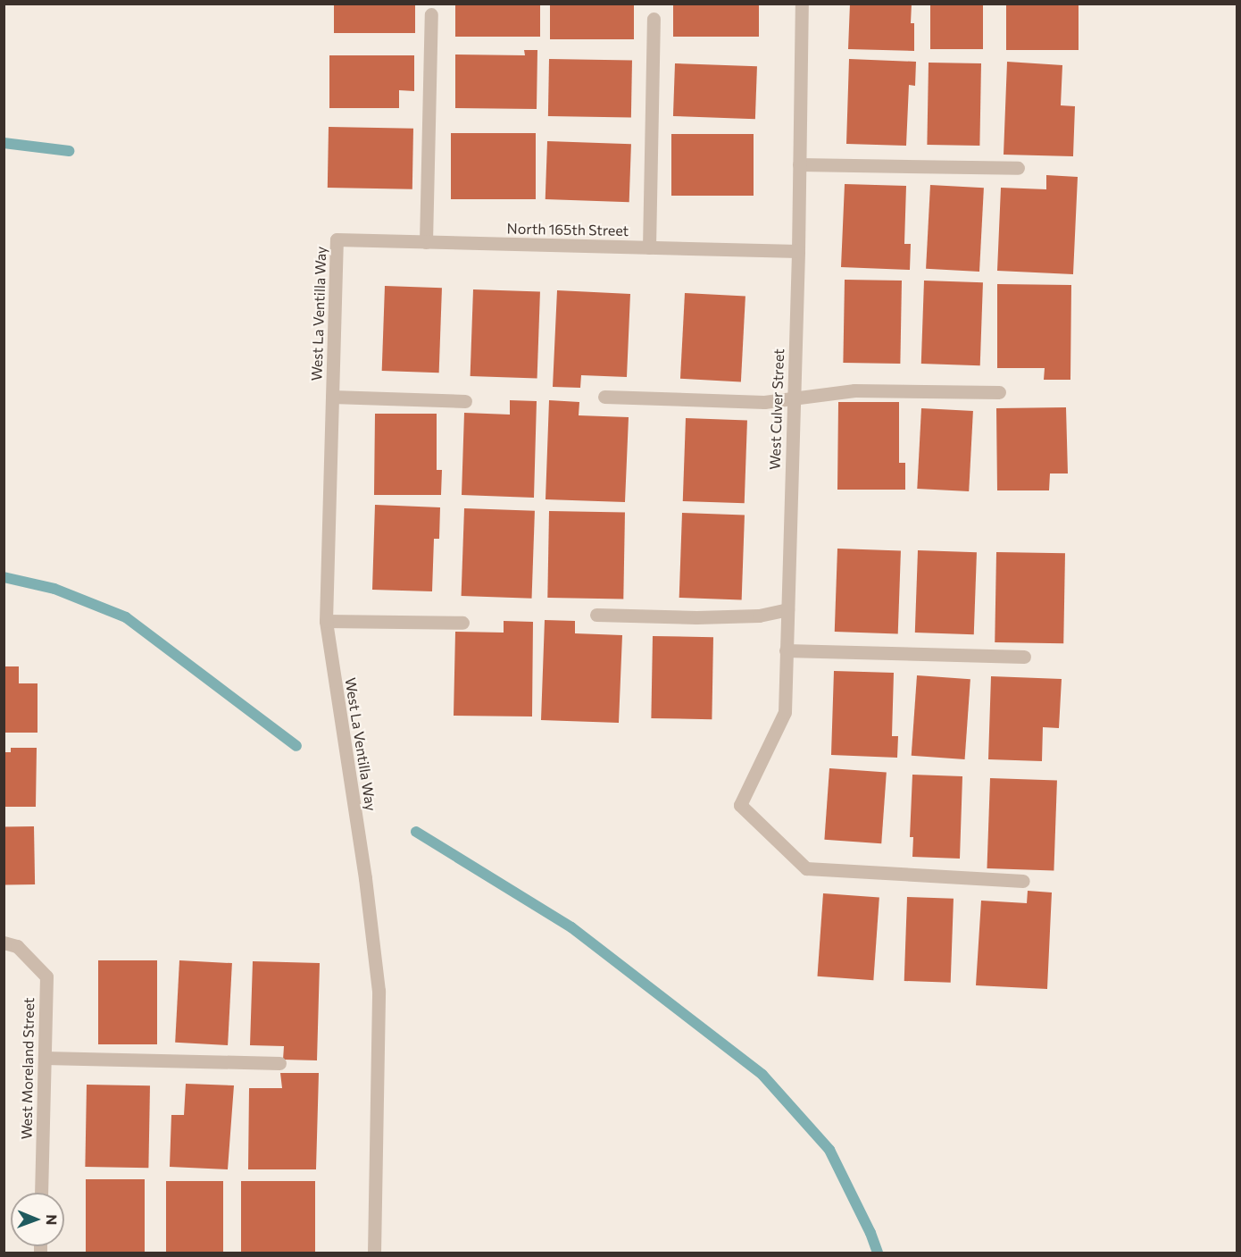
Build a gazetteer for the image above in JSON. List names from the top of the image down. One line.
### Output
{"streets":{"street":["North 165th Street","West La Ventilla Way","West Culver Street","West Moreland Street"]},"crossings":[["North 165th Street","West La Ventilla Way"],["North 165th Street","West Culver Street"]],"north":"right"}
